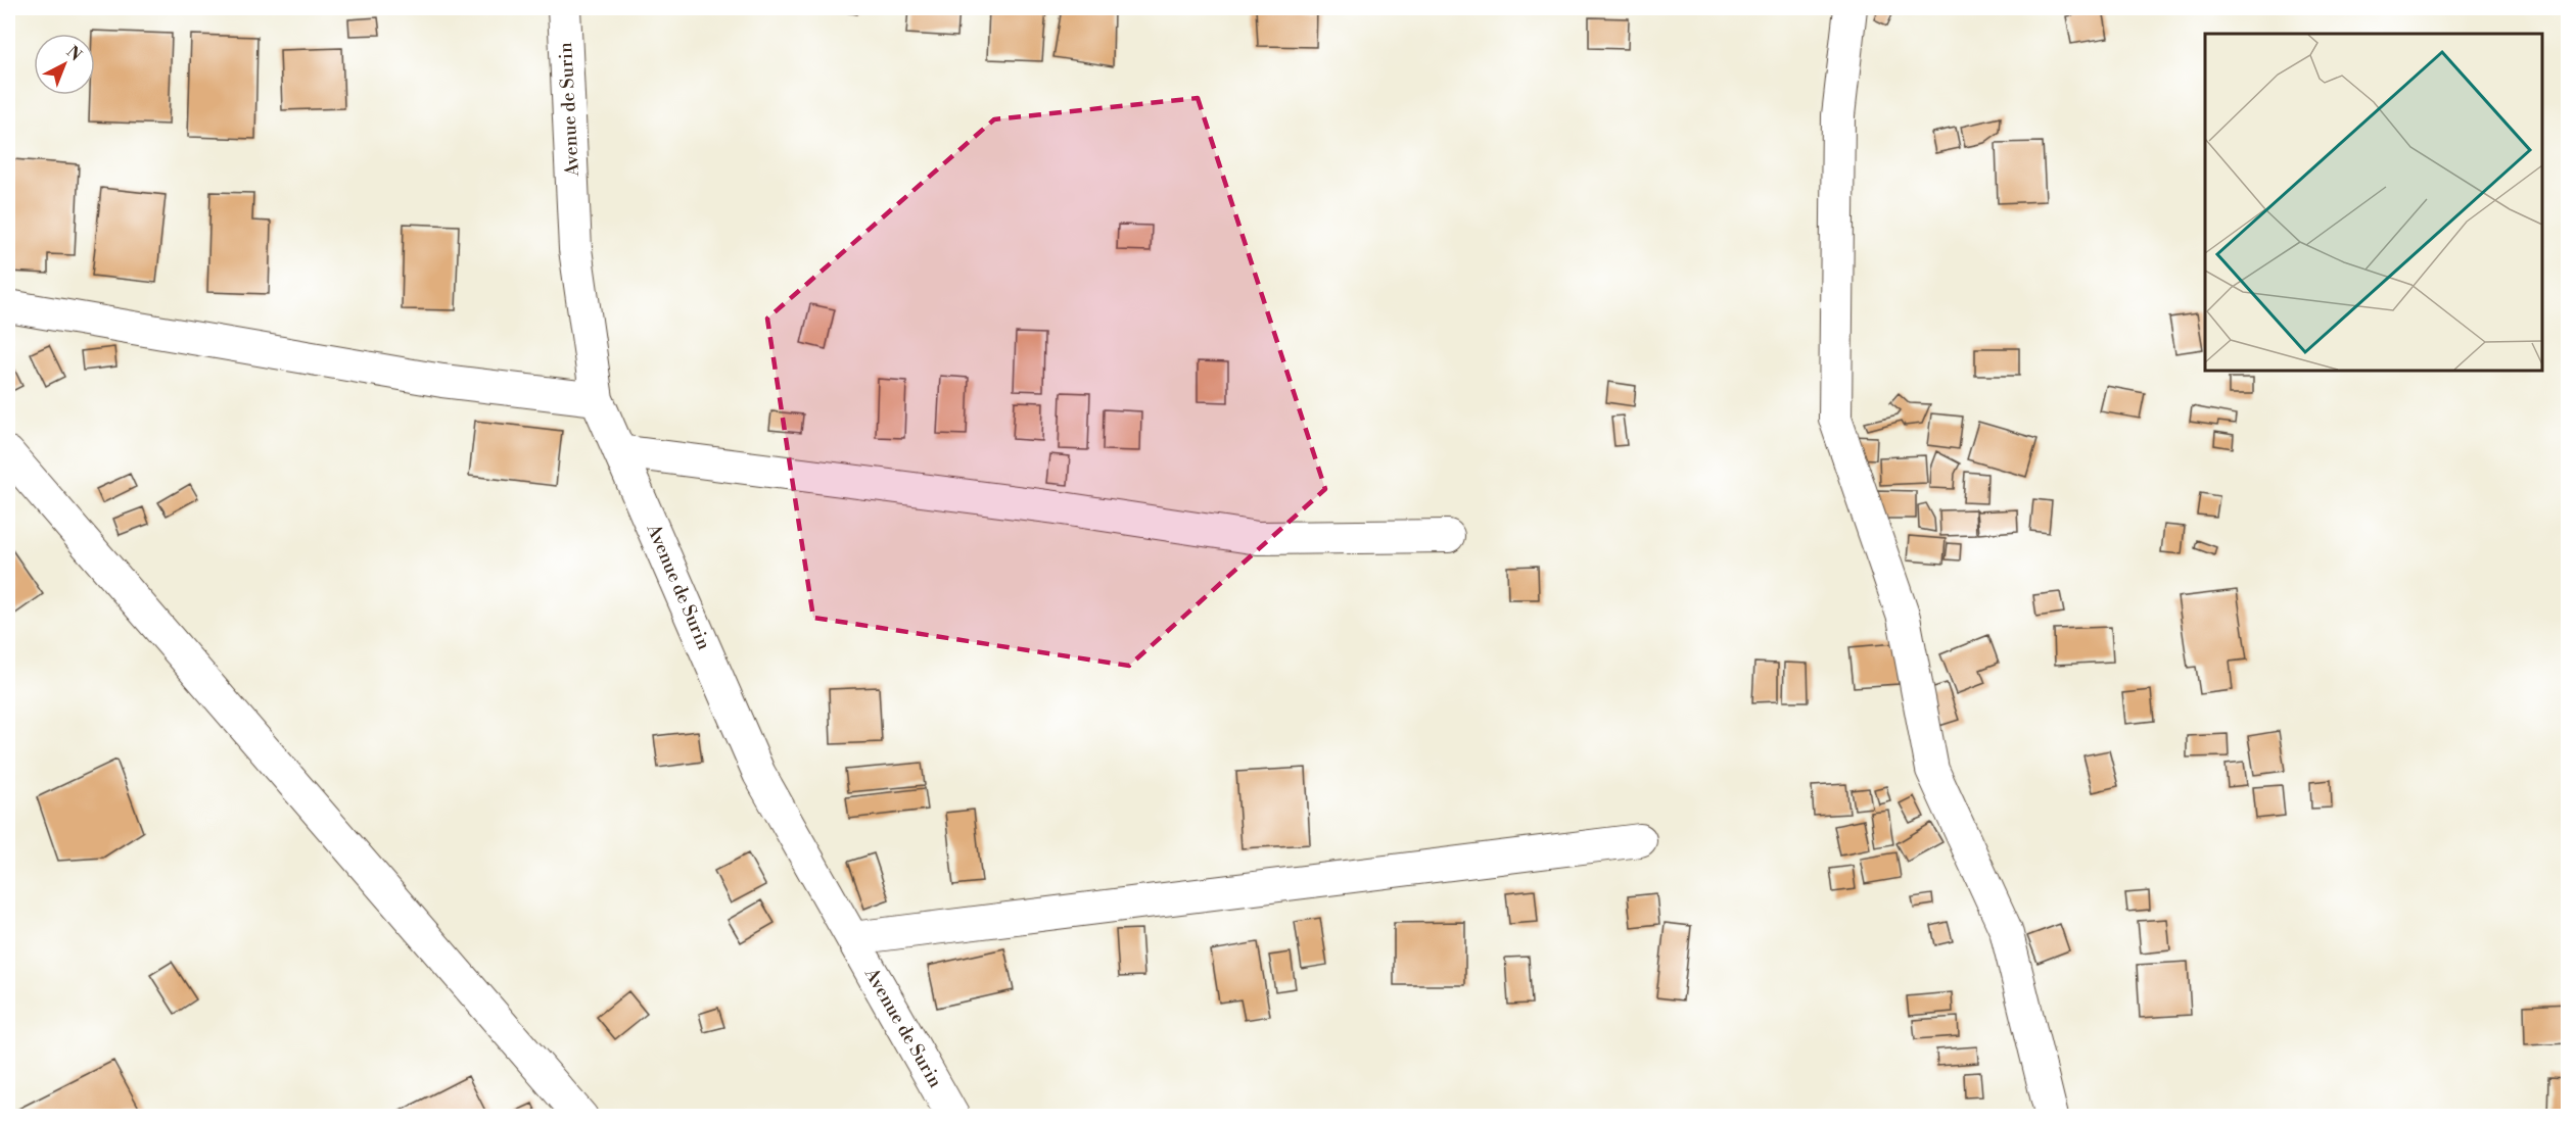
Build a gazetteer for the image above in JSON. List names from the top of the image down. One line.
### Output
{"streets":{"street":["Avenue de Surin"]},"north":"top right"}
